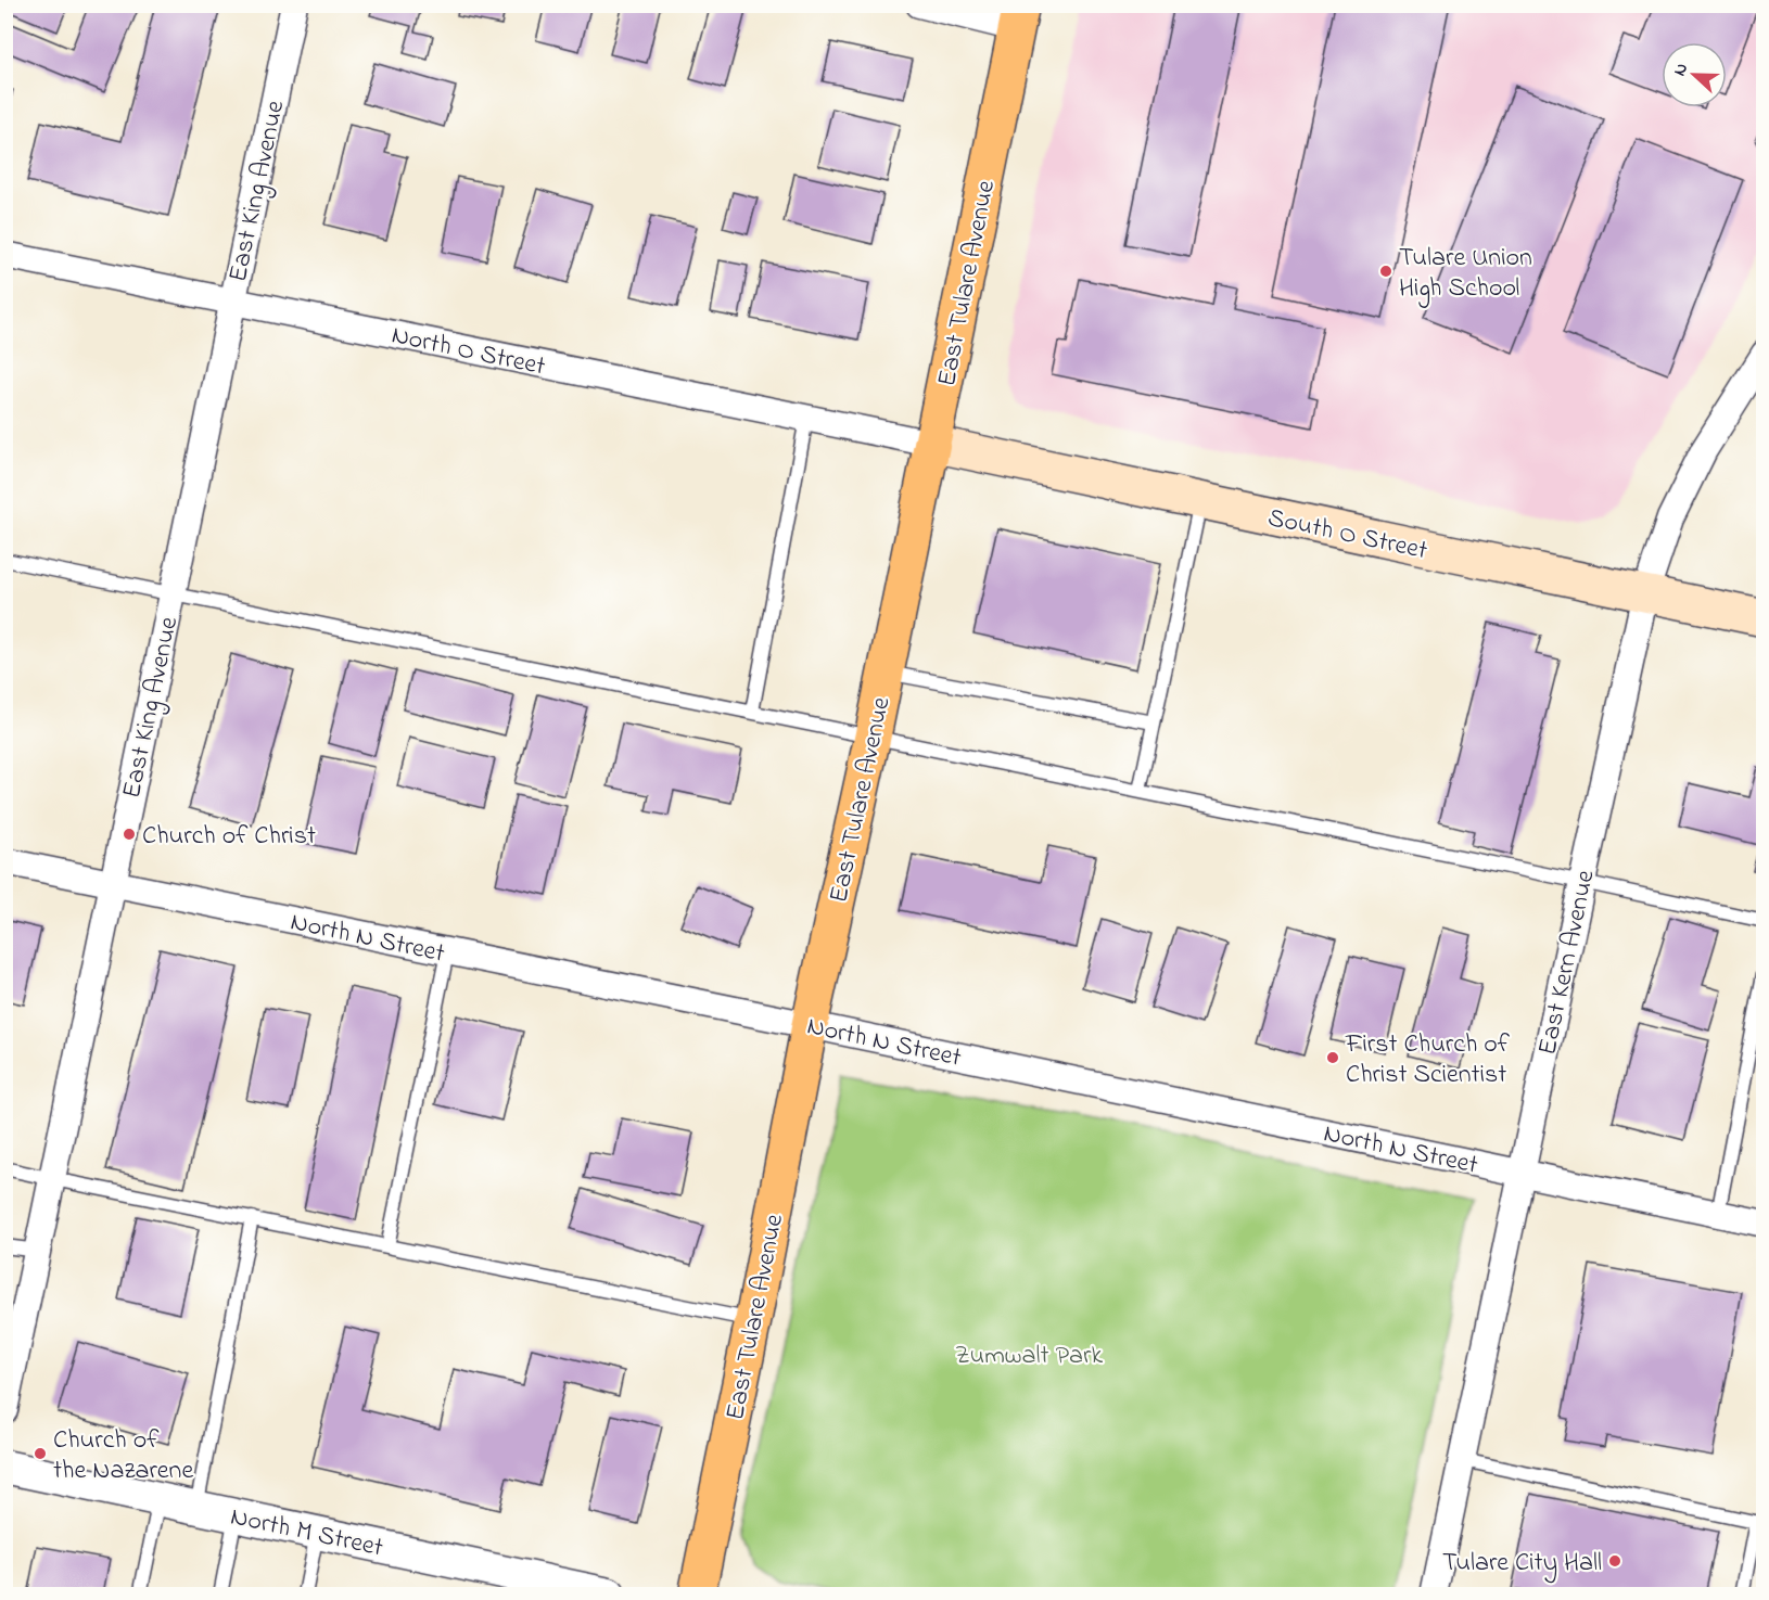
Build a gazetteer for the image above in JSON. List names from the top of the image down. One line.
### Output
{"streets":{"main road":["East Tulare Avenue","South O Street"],"street":["East King Avenue","North O Street","North N Street","East Kern Avenue","North M Street"]},"crossings":[["East King Avenue","North O Street"],["East King Avenue","North N Street"],["East Tulare Avenue","North O Street"],["East Tulare Avenue","South O Street"],["East Tulare Avenue","North N Street"],["North O Street","South O Street"],["South O Street","East Kern Avenue"],["North N Street","East Kern Avenue"]],"parks":["Zumwalt Park"],"places":["Tulare Union High School","Church of Christ","First Church of Christ Scientist","Church of the Nazarene","Tulare City Hall"],"north":"left"}
